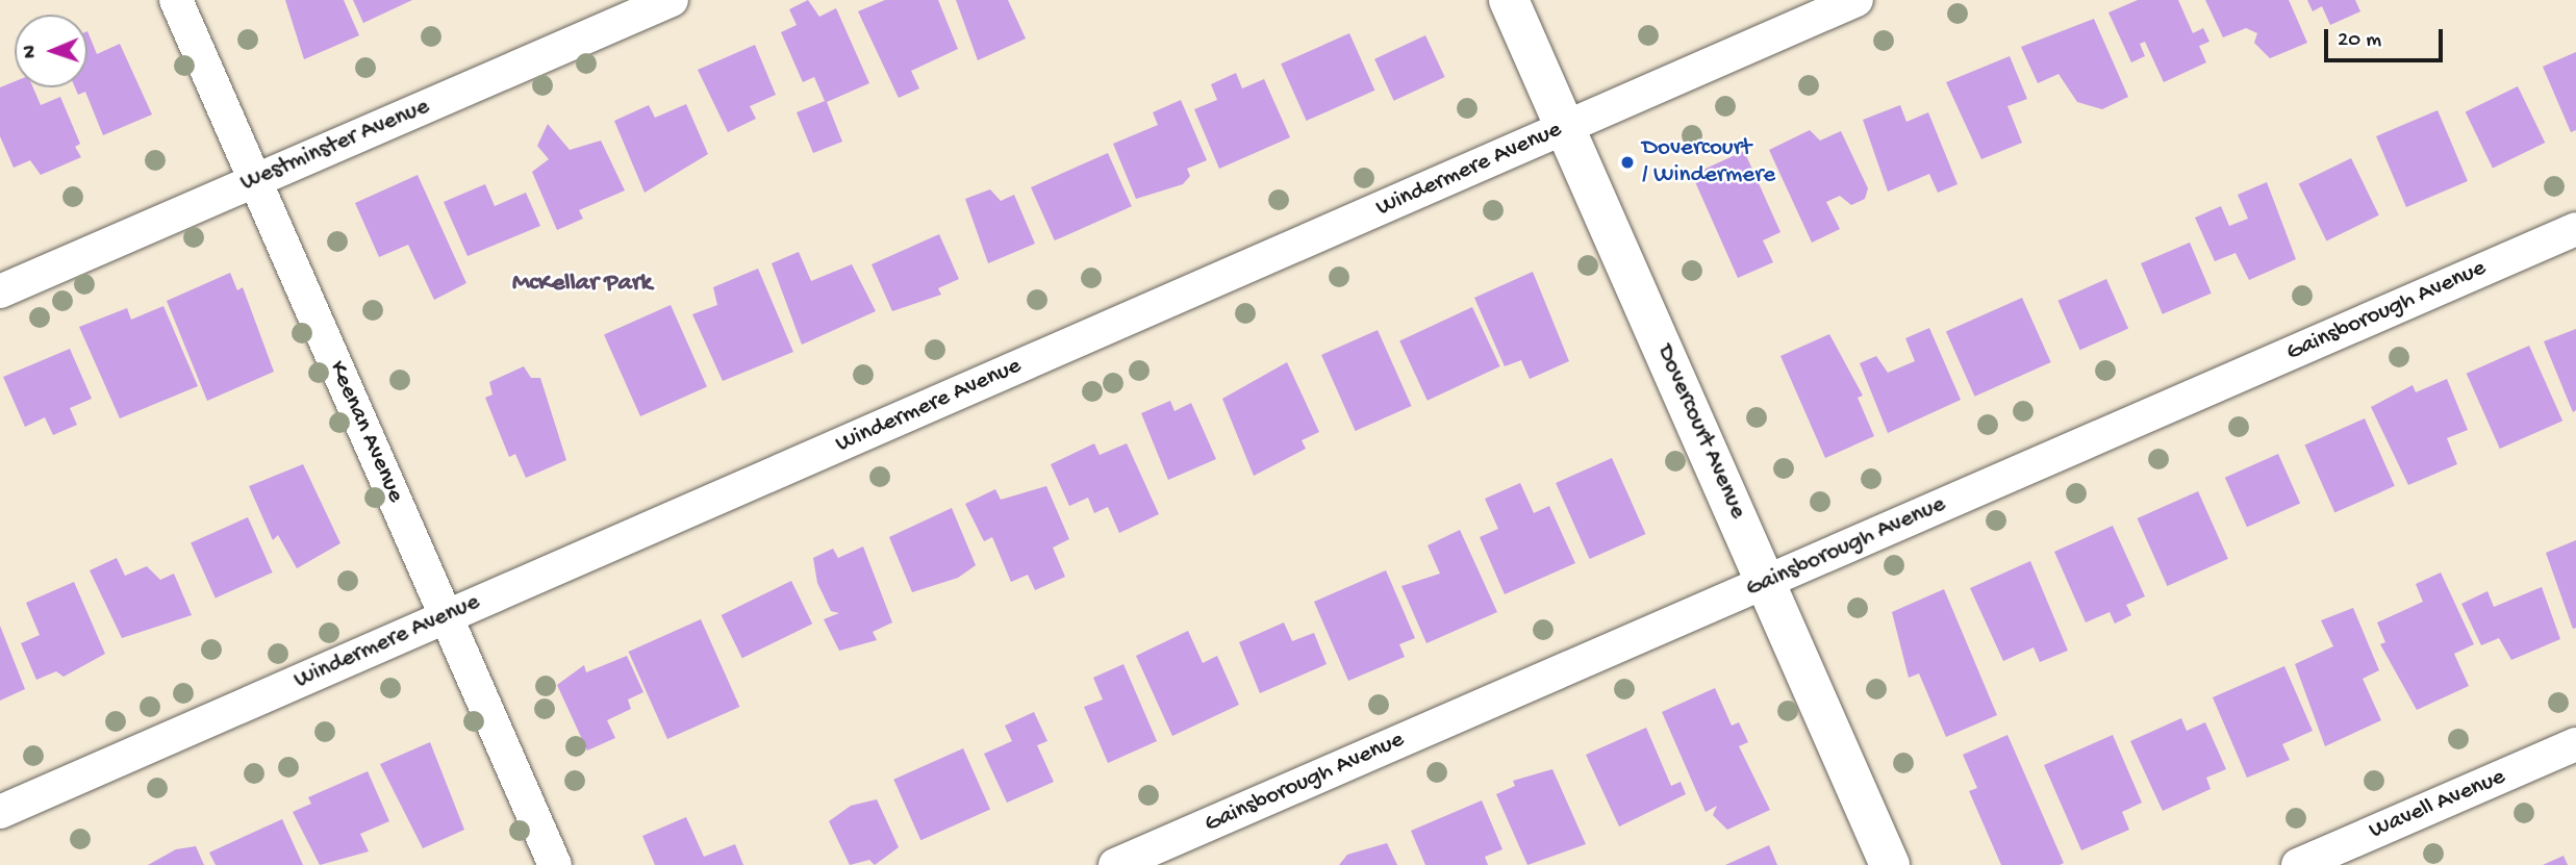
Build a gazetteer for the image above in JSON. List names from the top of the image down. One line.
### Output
{"streets":{"street":["Westminster Avenue","Windermere Avenue","Gainsborough Avenue","Keenan Avenue","Dovercourt Avenue","Wavell Avenue"]},"crossings":[["Westminster Avenue","Keenan Avenue"],["Windermere Avenue","Keenan Avenue"],["Windermere Avenue","Dovercourt Avenue"],["Gainsborough Avenue","Dovercourt Avenue"]],"districts":["McKellar Park"],"places":["Dovercourt / Windermere"],"scale_bar":"20 m","north":"left"}
